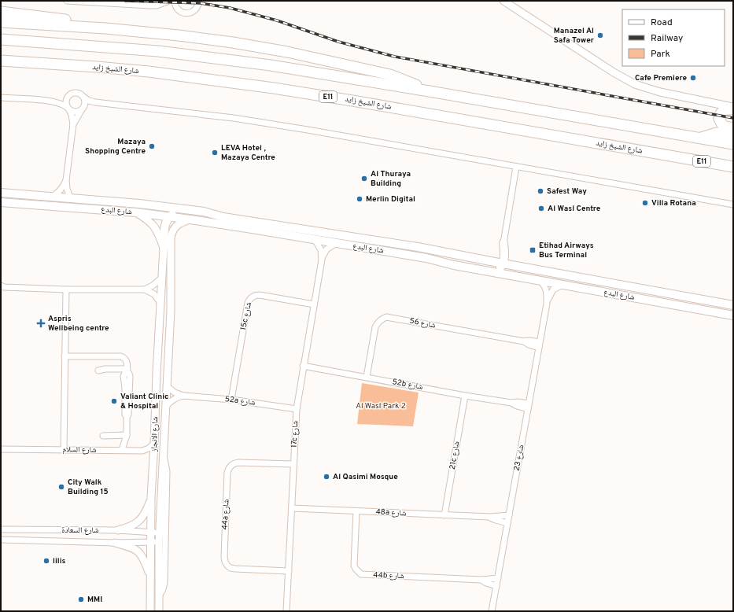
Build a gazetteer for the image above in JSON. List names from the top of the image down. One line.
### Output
{"streets":{"highway":["شارع الشيخ زايد","E11"],"main road":["شارع البدع"],"street":["15c شارع","شارع 56","52b شارع","52a شارع","شارع الانجاز","17c شارع","شارع السلام","21c شارع","شارع 23","48a شارع","44a شارع","شارع السعادة","44b شارع"]},"crossings":[["شارع البدع","شارع الانجاز"],["شارع البدع","17c شارع"],["شارع البدع","شارع 23"],["15c شارع","52a شارع"],["15c شارع","17c شارع"],["شارع 56","52b شارع"],["شارع 56","شارع 23"],["52b شارع","17c شارع"],["52b شارع","21c شارع"],["52b شارع","شارع 23"],["52a شارع","شارع الانجاز"],["52a شارع","17c شارع"],["شارع الانجاز","شارع السلام"],["شارع الانجاز","شارع السعادة"],["17c شارع","48a شارع"],["17c شارع","44a شارع"],["21c شارع","48a شارع"],["شارع 23","48a شارع"],["شارع 23","44b شارع"],["48a شارع","44b شارع"]],"parks":["Al Wasl Park 2"],"places":{"other":["Manazel Al Safa Tower","Cafe Premiere","Mazaya Shopping Centre","LEVA Hotel , Mazaya Centre","Al Thuraya Building","Safest Way","Merlin Digital","Villa Rotana","Al Wasl Centre","Valiant Clinic & Hospital","Al Qasimi Mosque","City Walk Building 15","lilis","MMI"],"transit":["Etihad Airways Bus Terminal"],"health":["Aspris Wellbeing centre"]},"legend":["Road","Railway","Park"]}
